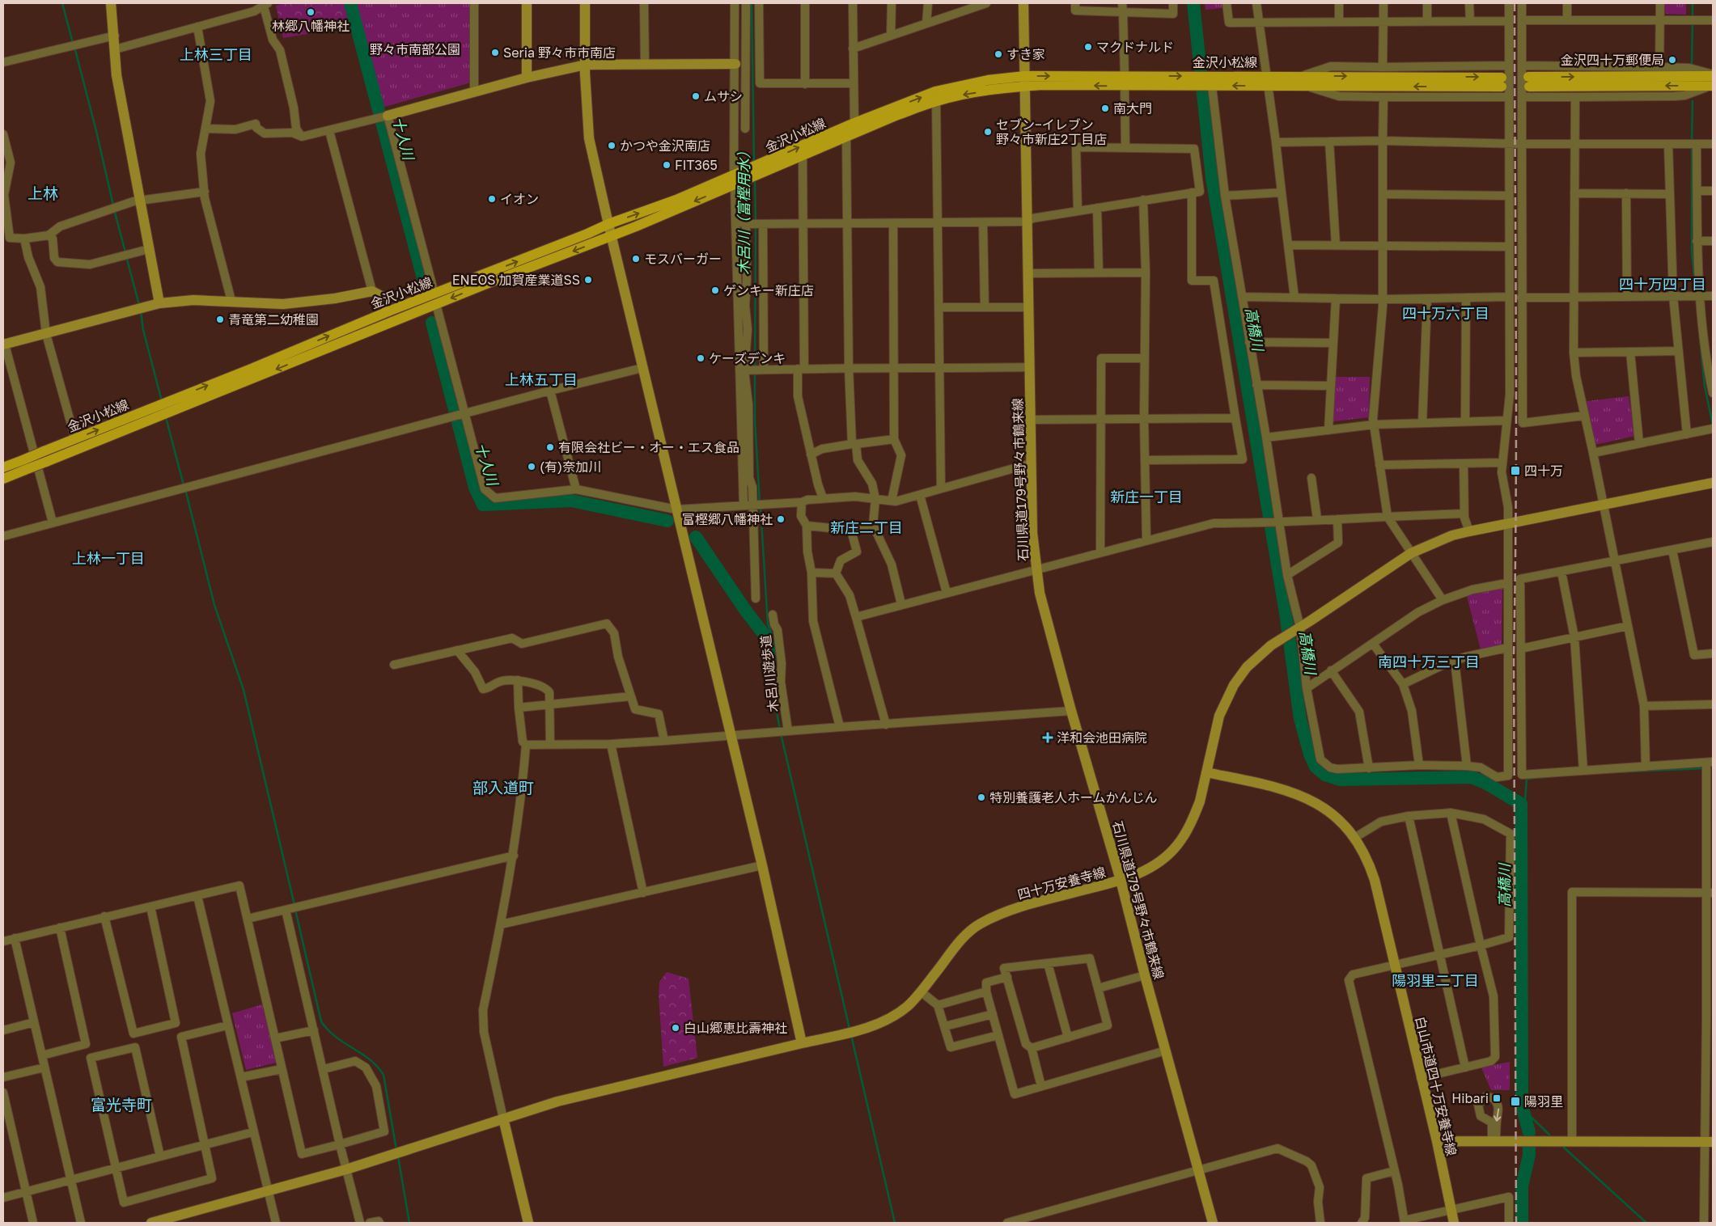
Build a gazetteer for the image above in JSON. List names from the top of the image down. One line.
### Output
{"streets":{"main road":["金沢小松線"],"street":["石川県道179号野々市鶴来線","木呂川遊歩道","四十万安養寺線","白山市道四十万安養寺線"]},"crossings":[["金沢小松線","石川県道179号野々市鶴来線"],["石川県道179号野々市鶴来線","四十万安養寺線"],["四十万安養寺線","白山市道四十万安養寺線"]],"districts":["上林三丁目","上林","四十万四丁目","四十万六丁目","上林五丁目","新庄一丁目","新庄二丁目","上林一丁目","南四十万三丁目","部入道町","陽羽里二丁目","富光寺町"],"water":["十人川","木呂川（富樫用水）","高橋川"],"parks":["野々市南部公園"],"places":{"other":["林郷八幡神社","マクドナルド","Seria 野々市市南店","すき家","金沢四十万郵便局","ムサシ","南大門","セブン−イレブン 野々市新庄2丁目店","かつや金沢南店","FIT365","イオン","モスバーガー","ENEOS 加賀産業道SS","ゲンキー新庄店","青竜第二幼稚園","ケーズデンキ","有限会社ビー・オー・エス食品","(有)奈加川","富樫郷八幡神社","特別養護老人ホームかんじん","白山郷恵比壽神社"],"transit":["四十万","Hibari","陽羽里"],"health":["洋和会池田病院"]}}
